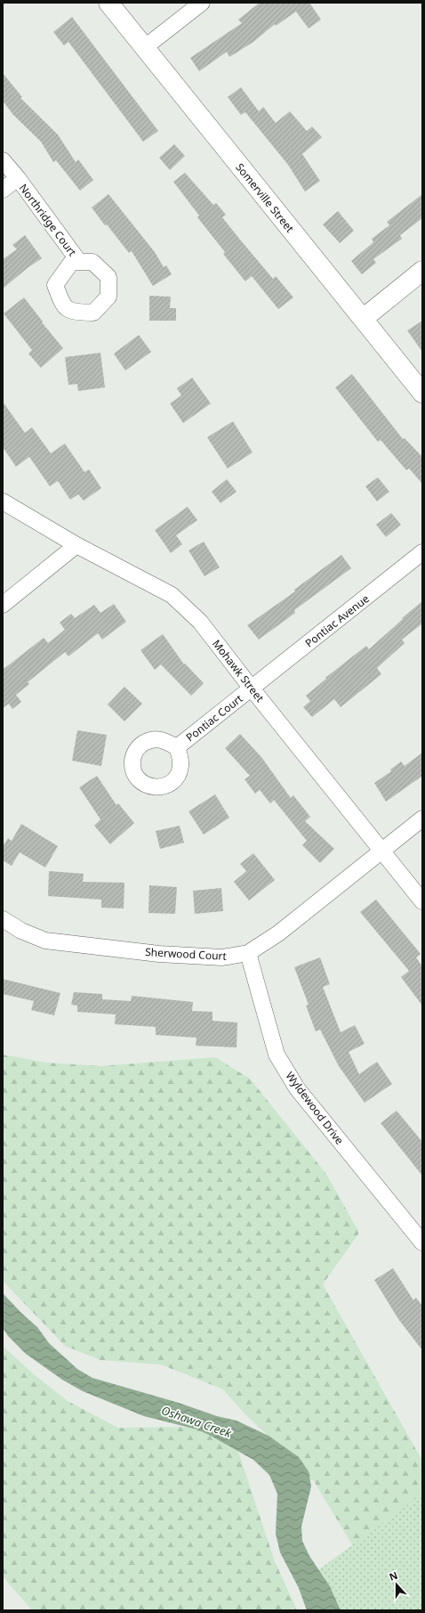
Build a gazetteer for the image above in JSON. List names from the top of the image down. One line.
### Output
{"streets":{"street":["Somerville Street","Northridge Court","Pontiac Avenue","Mohawk Street","Pontiac Court","Sherwood Court","Wyldewood Drive"]},"crossings":[["Pontiac Avenue","Mohawk Street"],["Pontiac Avenue","Pontiac Court"],["Mohawk Street","Pontiac Court"],["Mohawk Street","Sherwood Court"],["Sherwood Court","Wyldewood Drive"]],"water":["Oshawa Creek"],"north":"top"}
